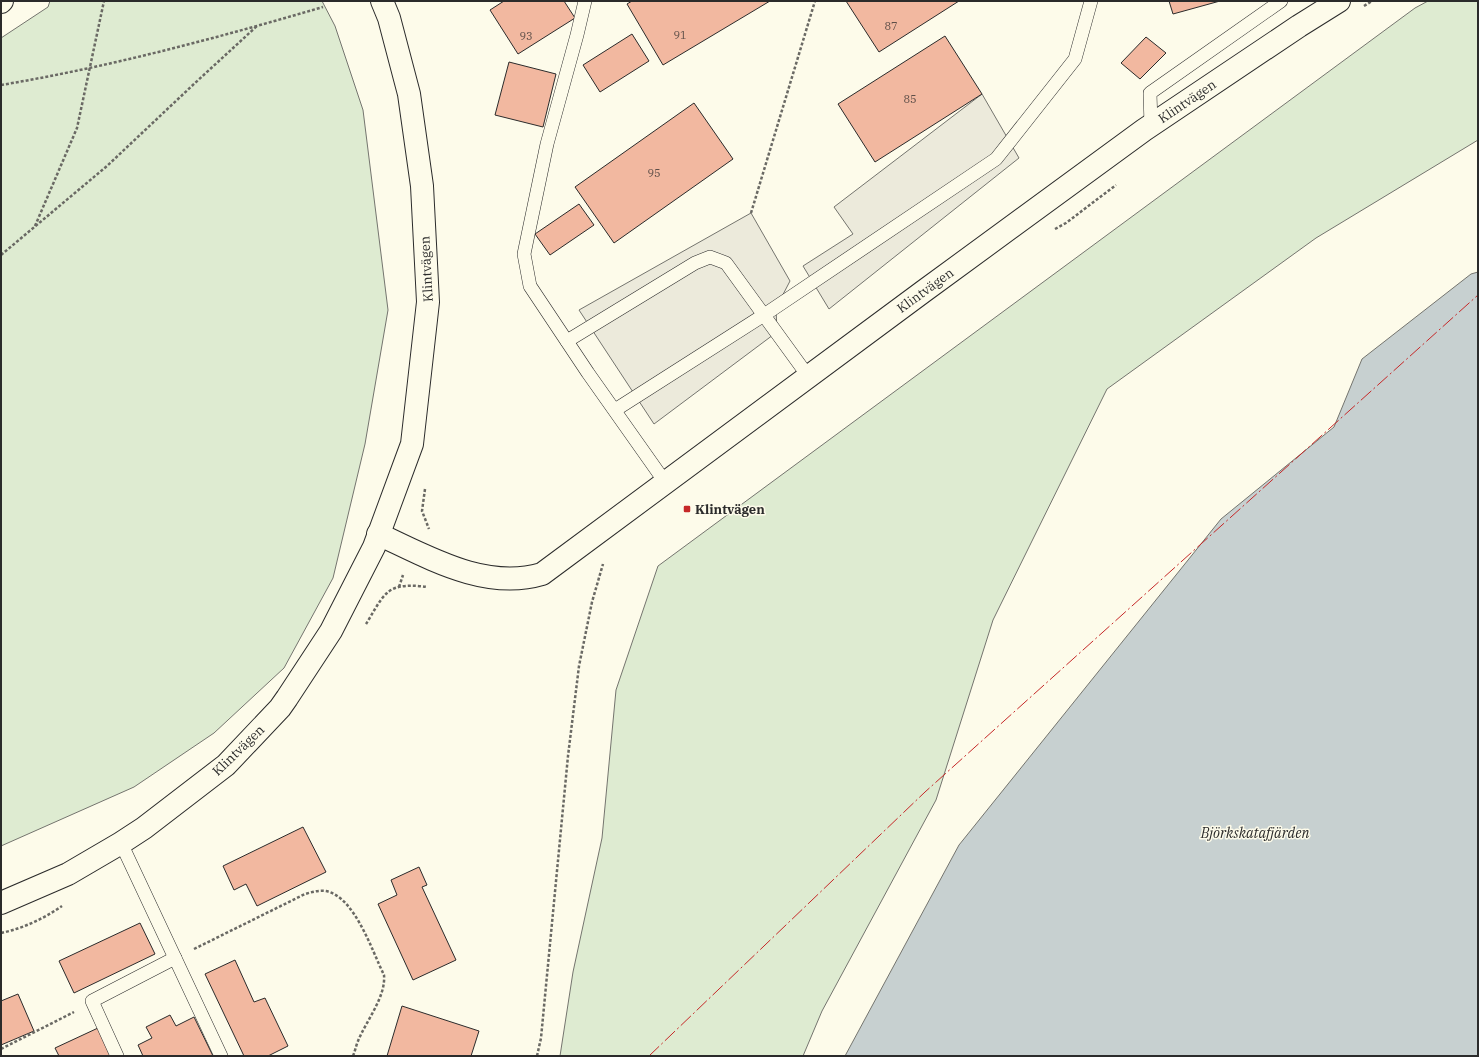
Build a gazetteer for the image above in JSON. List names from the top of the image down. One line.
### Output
{"streets":{"street":["Klintvägen"]},"water":["Björkskatafjärden"],"places":{"transit":["Klintvägen"]},"house_numbers":["87","91","93","85","95"]}
